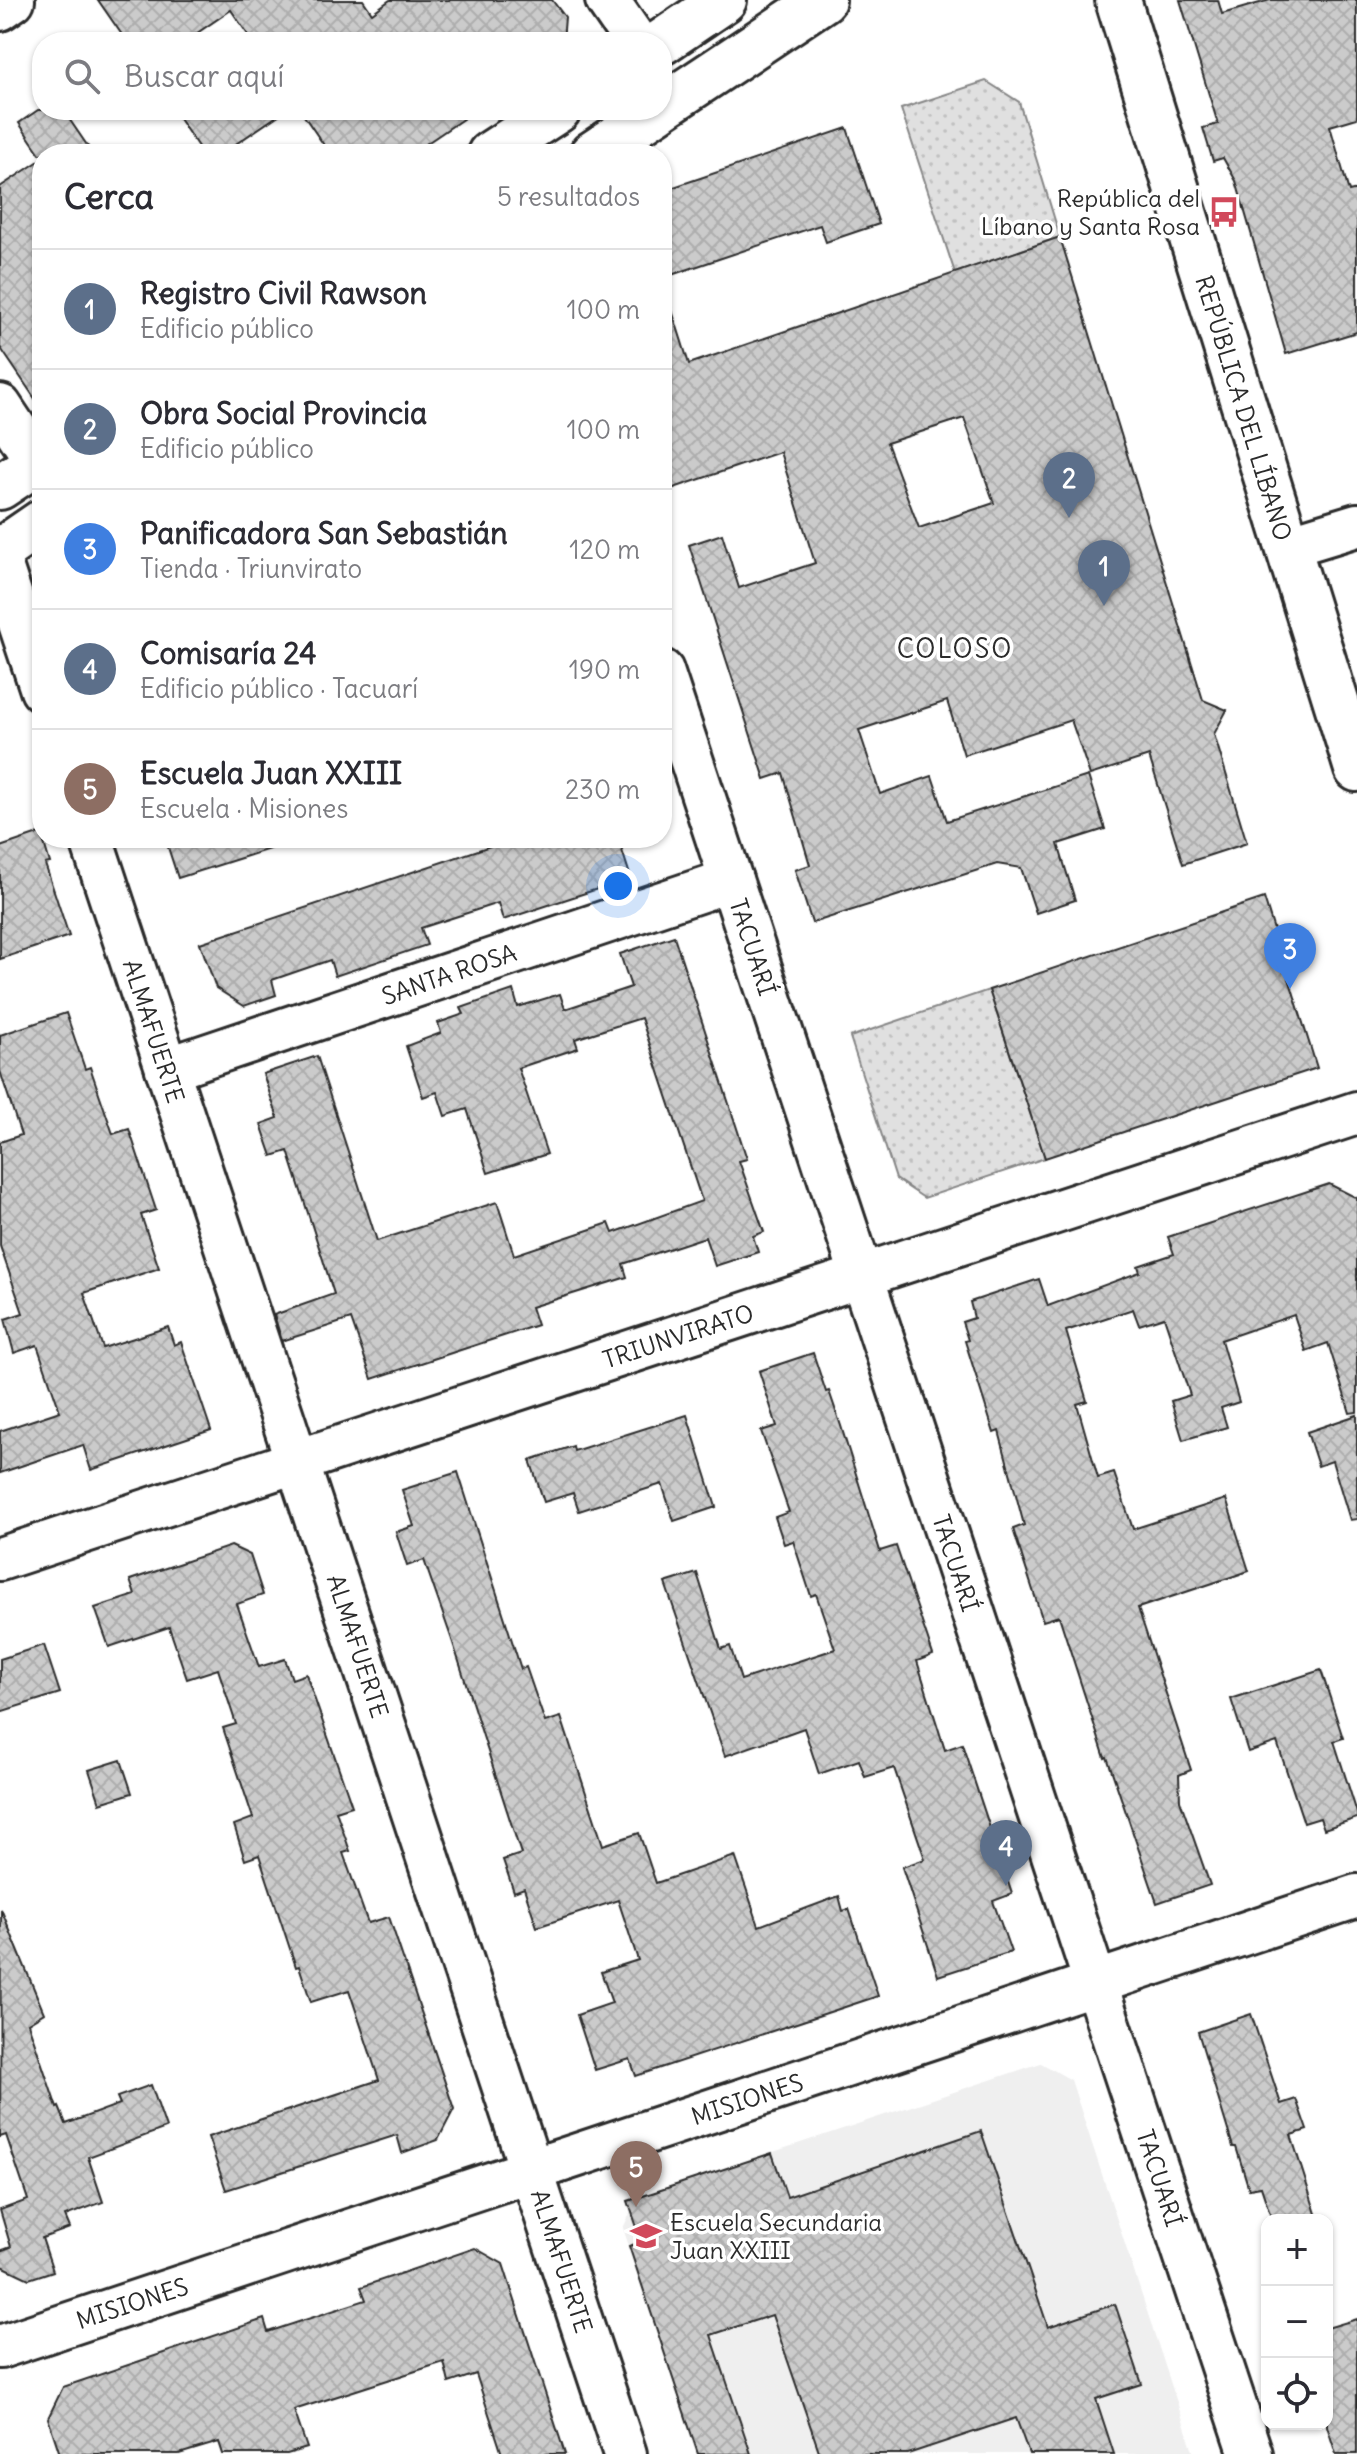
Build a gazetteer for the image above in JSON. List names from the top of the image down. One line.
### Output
{"streets":{"main road":["REPÚBLICA DEL LÍBANO"],"street":["TACUARÍ","SANTA ROSA","ALMAFUERTE","TRIUNVIRATO","MISIONES"]},"crossings":[["TACUARÍ","SANTA ROSA"],["TACUARÍ","TRIUNVIRATO"],["TACUARÍ","MISIONES"],["SANTA ROSA","ALMAFUERTE"],["ALMAFUERTE","TRIUNVIRATO"],["ALMAFUERTE","MISIONES"]],"districts":["COLOSO"],"places":{"bus stop":["República del Líbano y Santa Rosa"],"school or university":["Escuela Secundaria Juan XXIII"]},"page":{"search":"Buscar aquí","heading":["Cerca","5 resultados"],"list":[{"mark":"1","name":"Registro Civil Rawson","note":"Edificio público","value":"100 m"},{"mark":"2","name":"Obra Social Provincia","note":"Edificio público","value":"100 m"},{"mark":"3","name":"Panificadora San Sebastián","note":"Tienda · Triunvirato","value":"120 m"},{"mark":"4","name":"Comisaría 24","note":"Edificio público · Tacuarí","value":"190 m"},{"mark":"5","name":"Escuela Juan XXIII","note":"Escuela · Misiones","value":"230 m"}],"pins":["2","1","3","4","5"],"map_buttons":["+","−"]}}
